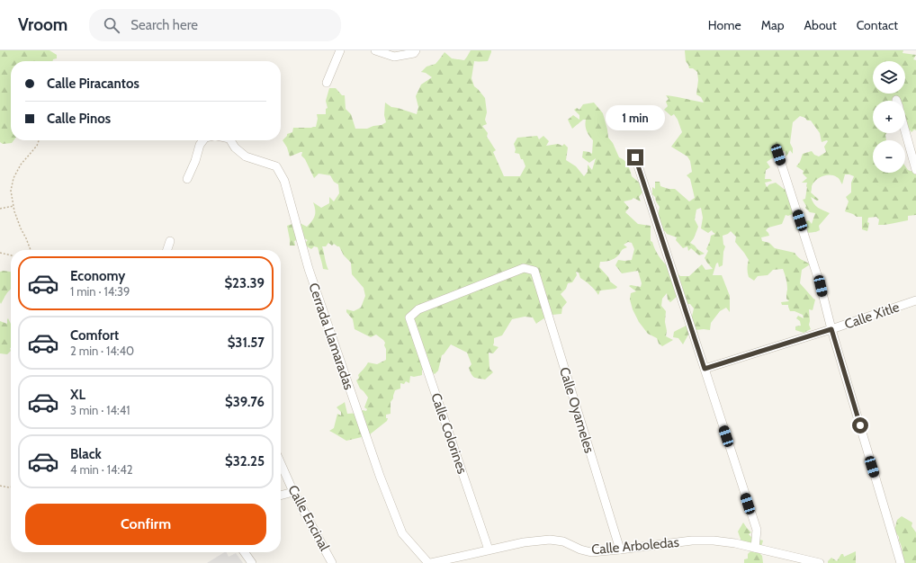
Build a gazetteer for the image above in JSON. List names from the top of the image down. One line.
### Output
{"streets":{"street":["Calle Xitle","Cerrada Llamaradas","Calle Oyameles","Calle Colorines","Calle Encinal","Calle Arboledas"]},"crossings":[["Cerrada Llamaradas","Calle Arboledas"],["Calle Oyameles","Calle Colorines"],["Calle Oyameles","Calle Arboledas"],["Calle Colorines","Calle Arboledas"]],"page":{"header":"Vroom","search":"Search here","nav":["Home","Map","About","Contact"],"map_buttons":["+","−"],"banner":["Calle Piracantos","Calle Pinos"],"bubble":"1 min","list":[{"name":"Economy","note":"1 min · 14:39","value":"$23.39"},{"name":"Comfort","note":"2 min · 14:40","value":"$31.57"},{"name":"XL","note":"3 min · 14:41","value":"$39.76"},{"name":"Black","note":"4 min · 14:42","value":"$32.25"}],"buttons":"Confirm"}}
